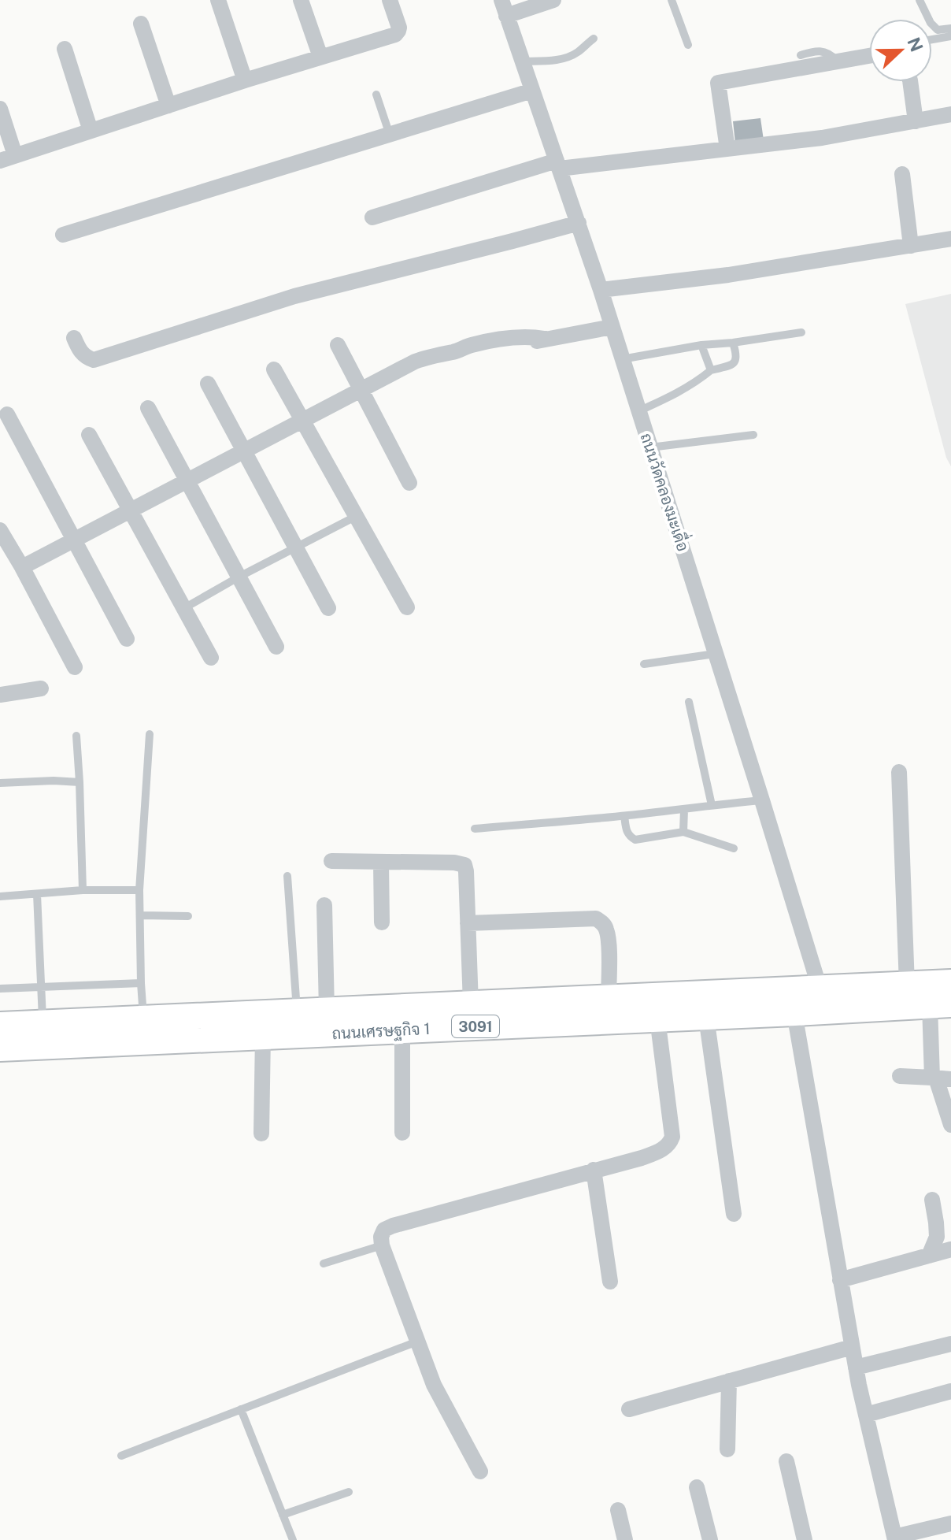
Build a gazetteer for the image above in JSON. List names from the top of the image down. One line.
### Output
{"streets":{"main road":["3091","ถนนเศรษฐกิจ 1"],"street":["ถนนวัดคลองมะเดื่อ"]},"crossings":[["ถนนวัดคลองมะเดื่อ","ถนนเศรษฐกิจ 1"]],"north":"right"}
